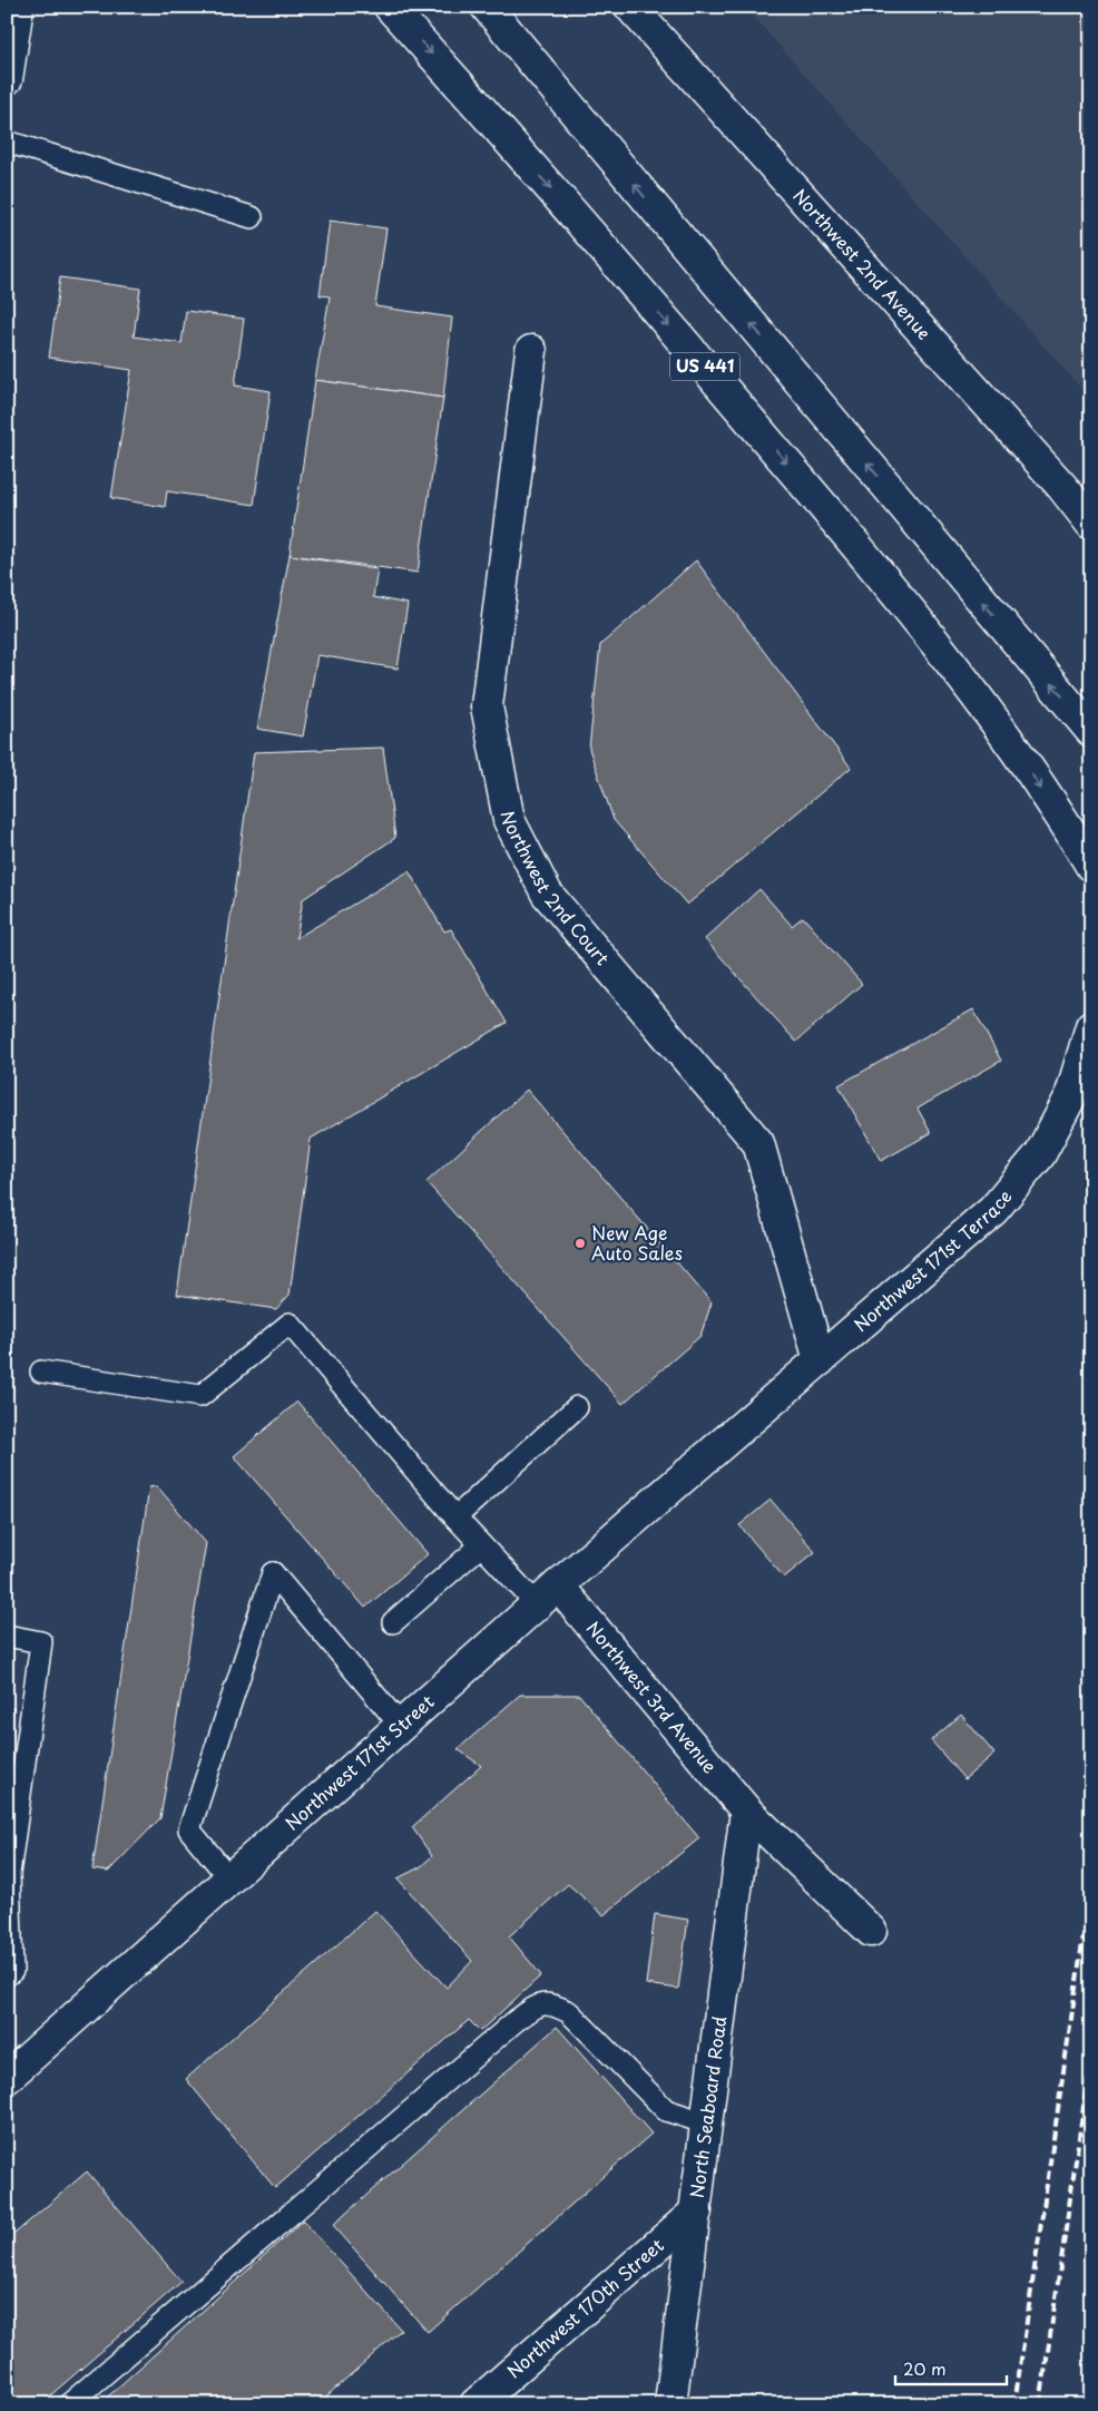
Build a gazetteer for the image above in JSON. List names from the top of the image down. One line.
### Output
{"streets":{"street":["Northwest 2nd Avenue","US 441","Northwest 2nd Court","Northwest 171st Terrace","Northwest 3rd Avenue","Northwest 171st Street","North Seaboard Road","Northwest 170th Street"]},"crossings":[["Northwest 2nd Court","Northwest 171st Terrace"],["Northwest 171st Terrace","Northwest 171st Street"],["Northwest 3rd Avenue","Northwest 171st Street"],["Northwest 3rd Avenue","North Seaboard Road"],["North Seaboard Road","Northwest 170th Street"]],"places":["New Age Auto Sales"],"scale_bar":"20 m"}
